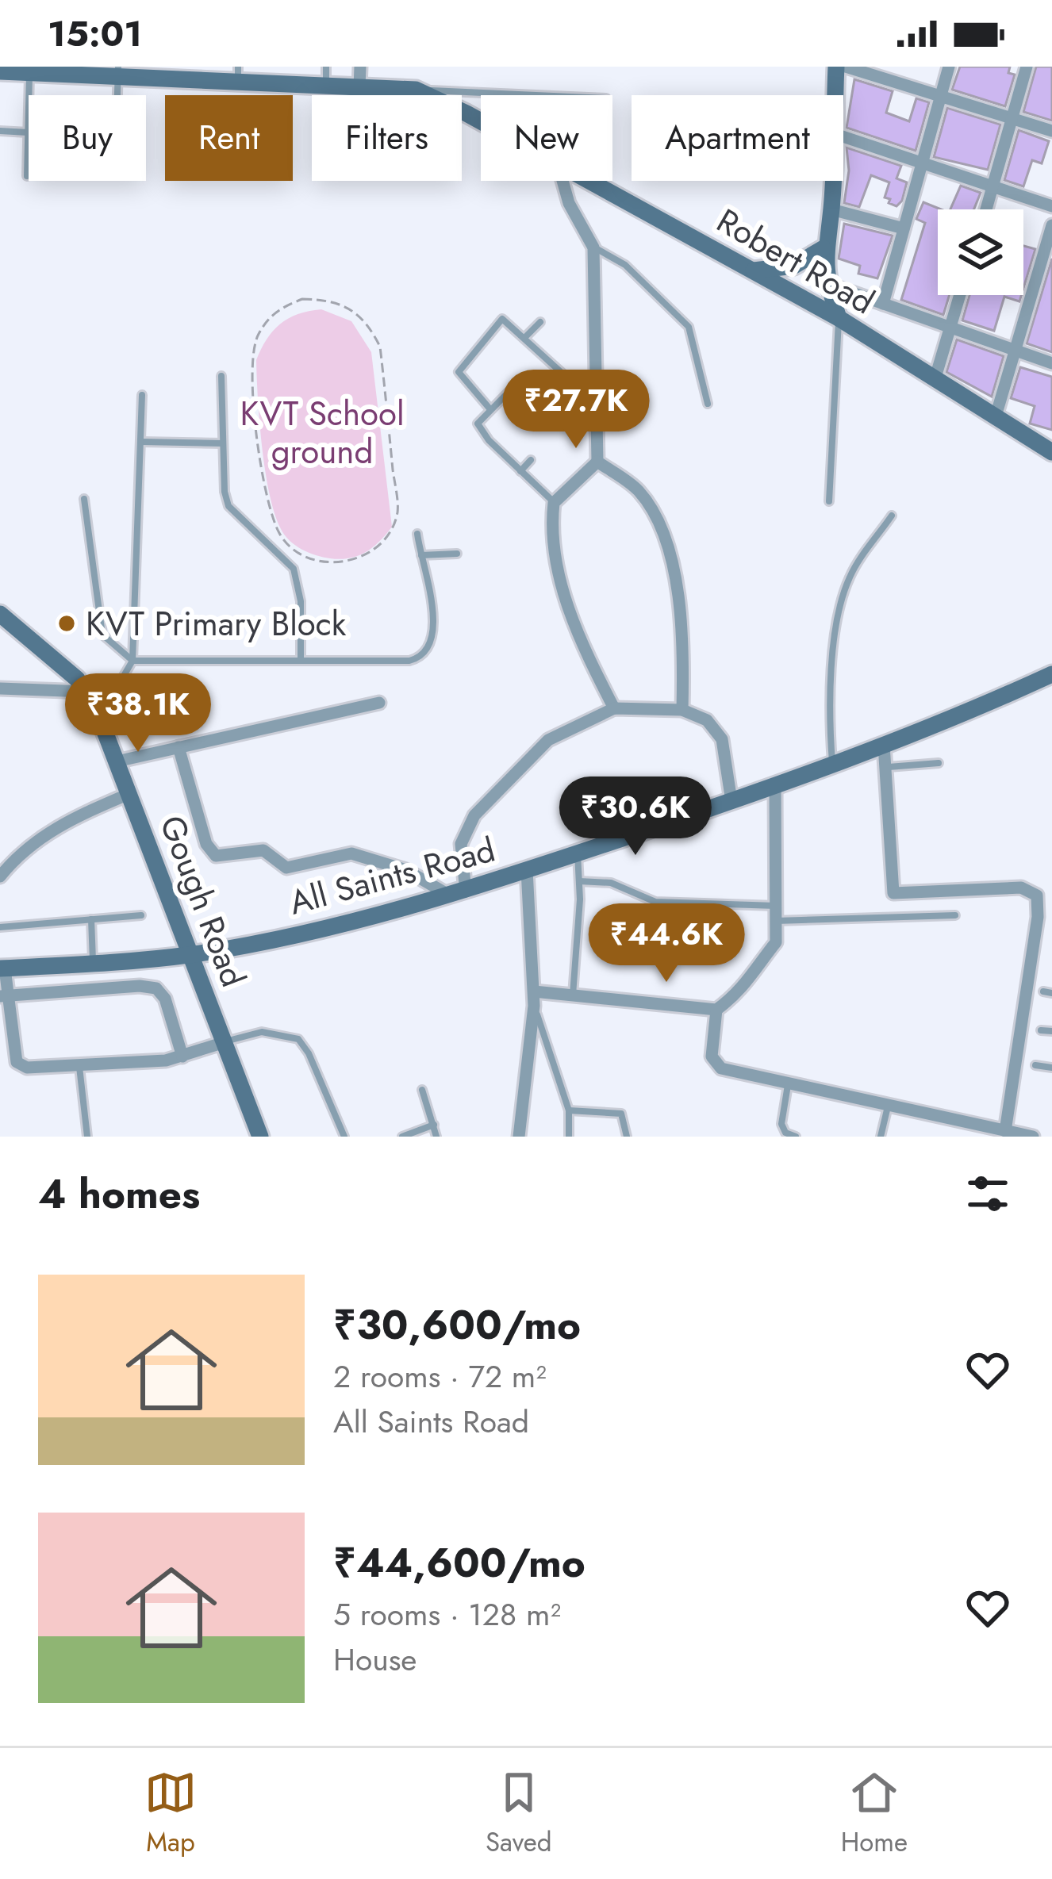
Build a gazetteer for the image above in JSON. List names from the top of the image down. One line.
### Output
{"streets":{"street":["Robert Road","All Saints Road","Gough Road"]},"crossings":[["All Saints Road","Gough Road"]],"parks":["KVT School ground"],"places":["KVT Primary Block"],"page":{"status":"15:01","chip":["Buy","Rent","Filters","New","Apartment"],"price":["₹27.7K","₹38.1K","₹30.6K","₹44.6K"],"heading":"4 homes","list":[{"name":"₹30,600/mo","note":"2 rooms · 72 m² · All Saints Road"},{"name":"₹44,600/mo","note":"5 rooms · 128 m² · House"}],"tabs":["Map","Saved","Home"]}}
